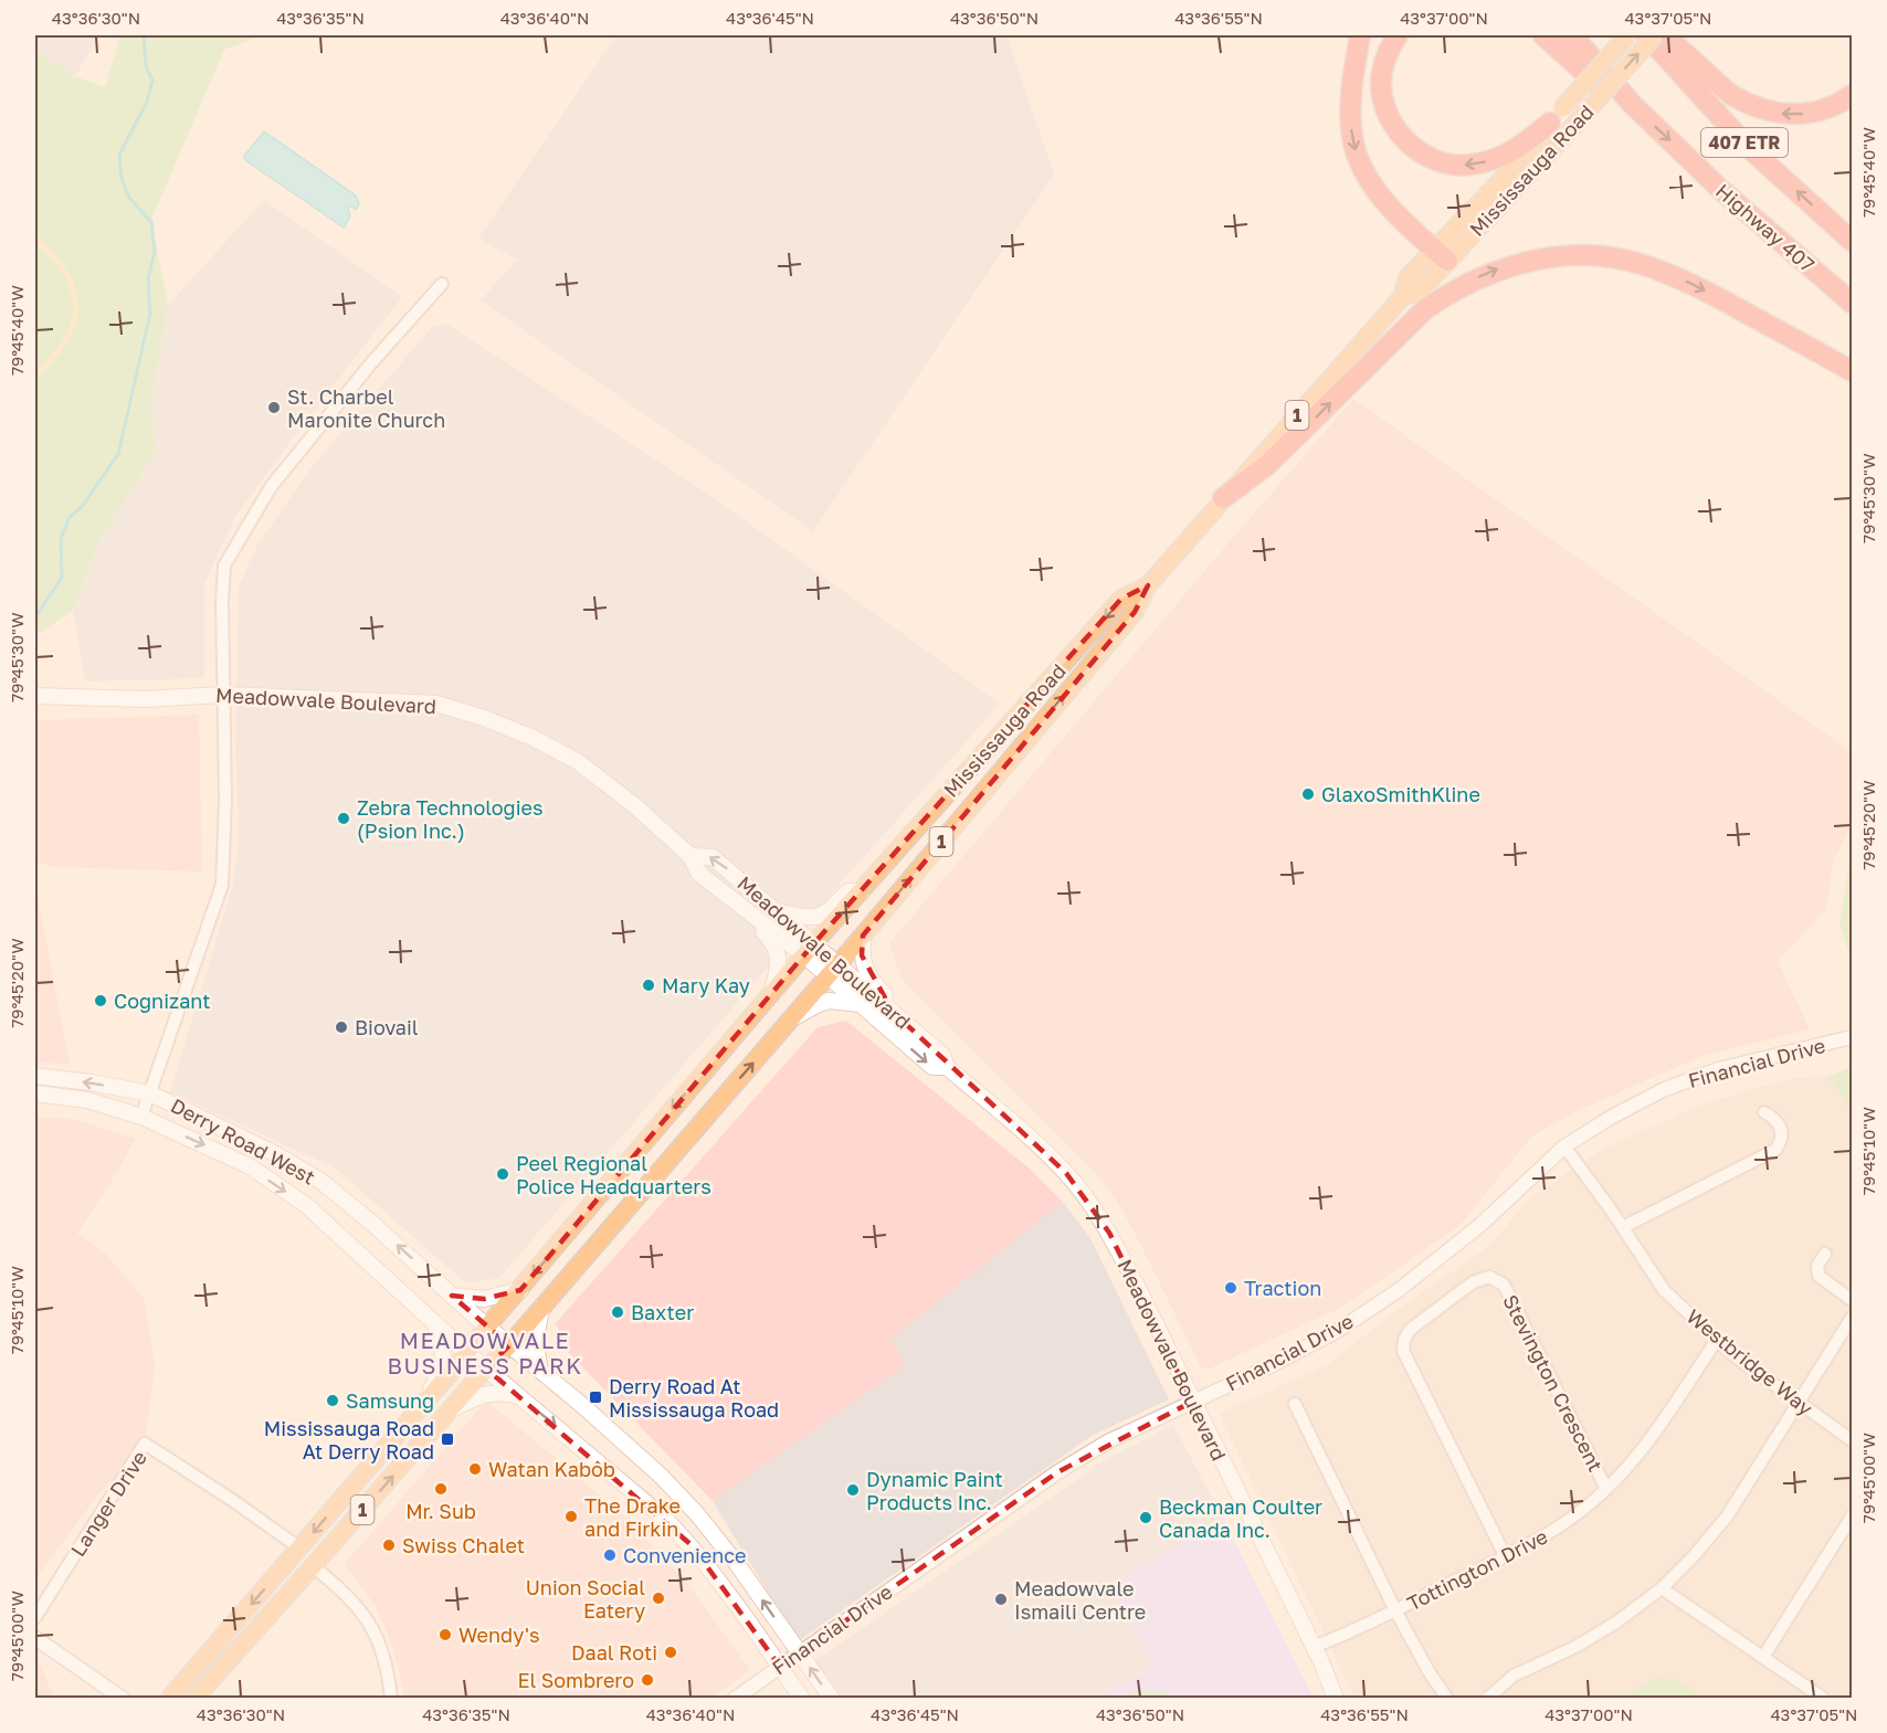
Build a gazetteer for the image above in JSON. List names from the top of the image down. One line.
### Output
{"streets":{"highway":["407 ETR","Highway 407"],"main road":["Mississauga Road","1","Meadowvale Boulevard","Derry Road West"],"street":["Financial Drive","Westbridge Way","Stevington Crescent","Langer Drive","Tottington Drive"]},"crossings":[["Mississauga Road","Meadowvale Boulevard"],["Mississauga Road","Derry Road West"],["Mississauga Road","Langer Drive"],["Meadowvale Boulevard","Financial Drive"],["Meadowvale Boulevard","Tottington Drive"],["Financial Drive","Derry Road West"],["Financial Drive","Westbridge Way"],["Westbridge Way","Tottington Drive"],["Stevington Crescent","Tottington Drive"]],"districts":["MEADOWVALE BUSINESS PARK"],"places":{"other":["St. Charbel Maronite Church","GlaxoSmithKline","Zebra Technologies (Psion Inc.)","Mary Kay","Cognizant","Biovail","Peel Regional Police Headquarters","Traction","Baxter","Samsung","Watan Kabob","Mr. Sub","Dynamic Paint Products Inc.","The Drake and Firkin","Beckman Coulter Canada Inc.","Swiss Chalet","Convenience","Union Social Eatery","Meadowvale Ismaili Centre","Wendy's","Daal Roti","El Sombrero"],"transit":["Derry Road At Mississauga Road","Mississauga Road At Derry Road"]},"coordinates":["43°36'30\"N","43°36'35\"N","43°36'40\"N","43°36'45\"N","43°36'50\"N","43°36'55\"N","43°37'00\"N","43°37'05\"N","79°45'40\"W","79°45'30\"W","79°45'20\"W","79°45'10\"W","79°45'00\"W"]}
